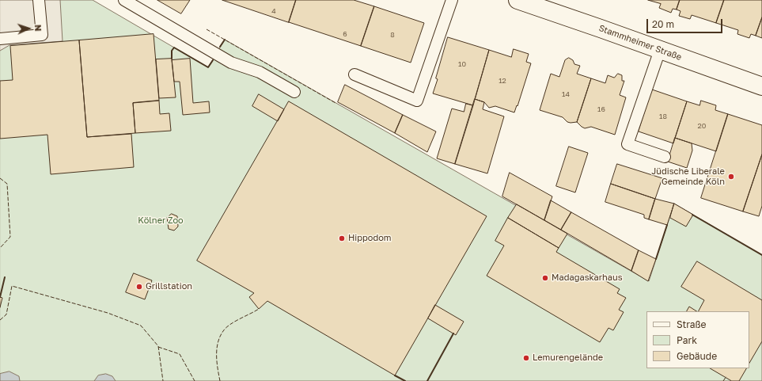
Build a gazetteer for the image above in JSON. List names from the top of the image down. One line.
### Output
{"streets":{"street":["Stammheimer Straße"]},"parks":["Kölner Zoo"],"places":["Jüdische Liberale Gemeinde Köln","Hippodom","Madagaskarhaus","Grillstation","Lemurengelände"],"house_numbers":["4","6","8","10","12","14","16","18","20"],"legend":["Straße","Park","Gebäude"],"scale_bar":"20 m","north":"right"}
